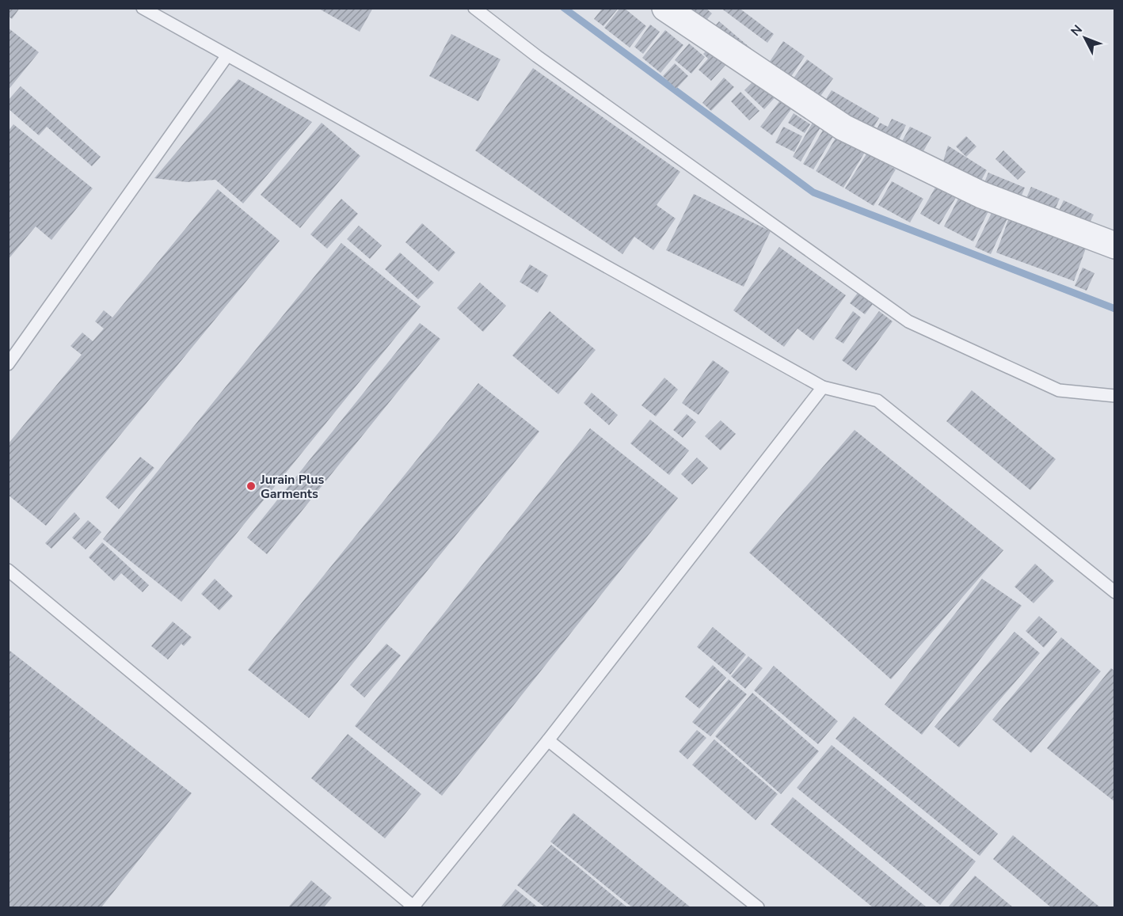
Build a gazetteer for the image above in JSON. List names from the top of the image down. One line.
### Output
{"places":["Jurain Plus Garments"],"north":"top left"}
